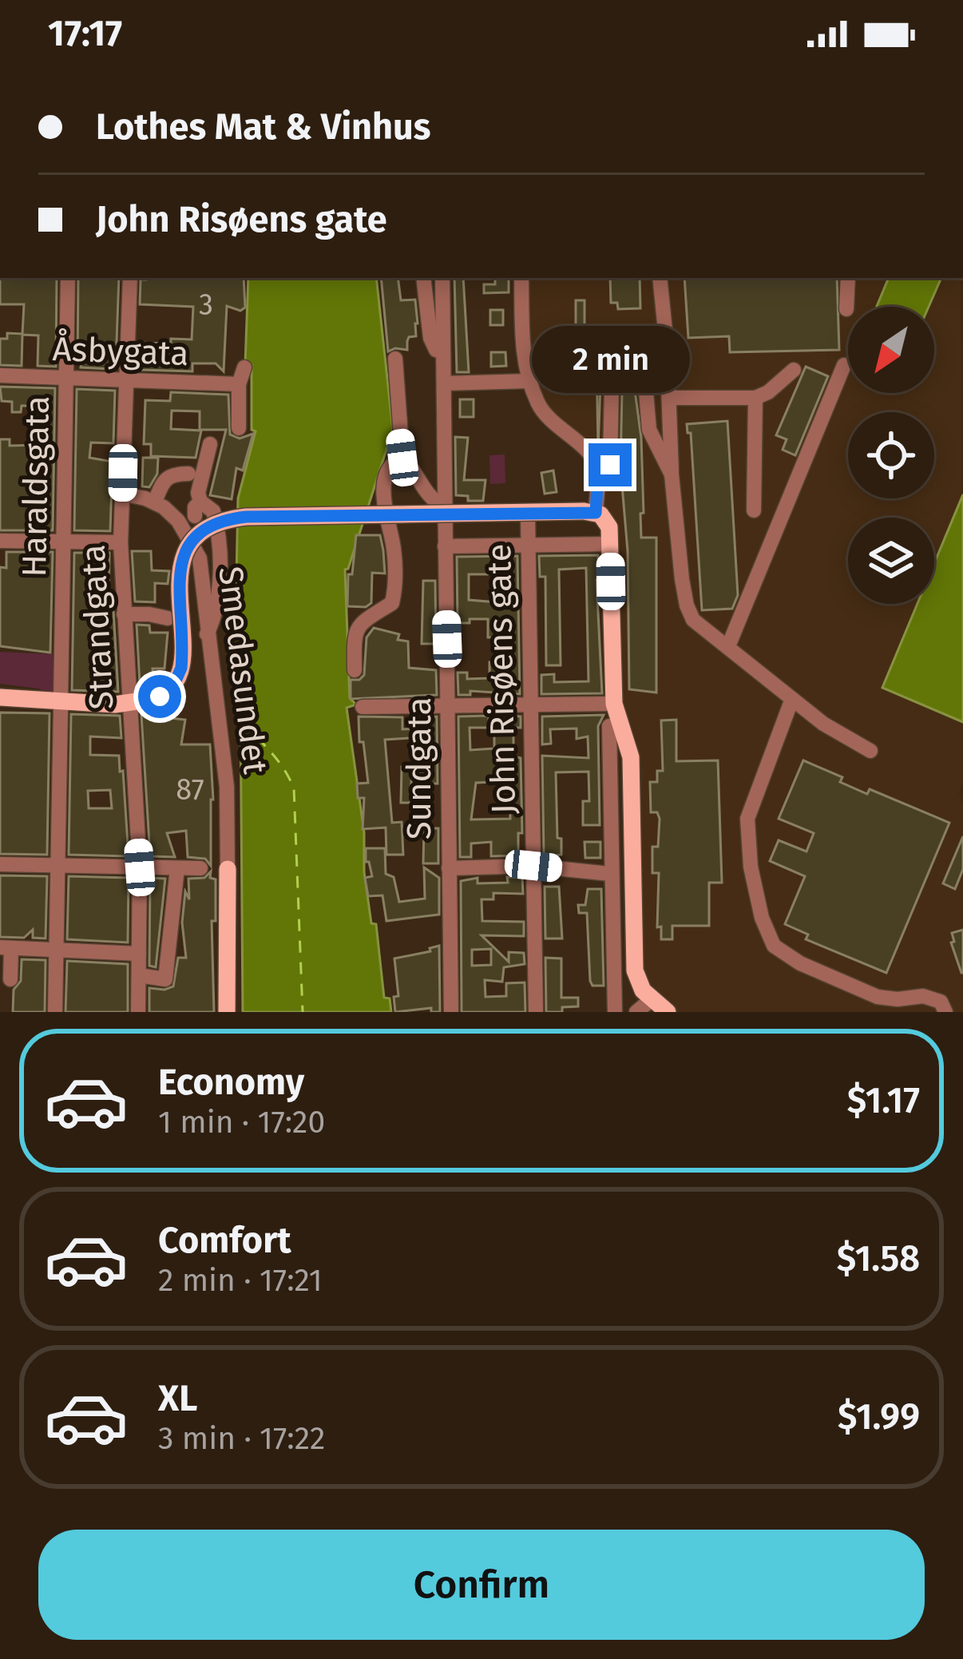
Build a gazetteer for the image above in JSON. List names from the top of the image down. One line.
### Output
{"streets":{"main road":["Smedasundet"],"street":["Åsbygata","Haraldsgata","Strandgata","John Risøens gate","Sundgata"]},"crossings":[["Åsbygata","Haraldsgata"],["Åsbygata","Strandgata"]],"house_numbers":["3","87"],"north":"bottom left","page":{"status":"17:17","banner":["Lothes Mat & Vinhus","John Risøens gate"],"bubble":"2 min","list":[{"name":"Economy","note":"1 min · 17:20","value":"$1.17"},{"name":"Comfort","note":"2 min · 17:21","value":"$1.58"},{"name":"XL","note":"3 min · 17:22","value":"$1.99"}],"buttons":"Confirm"}}
